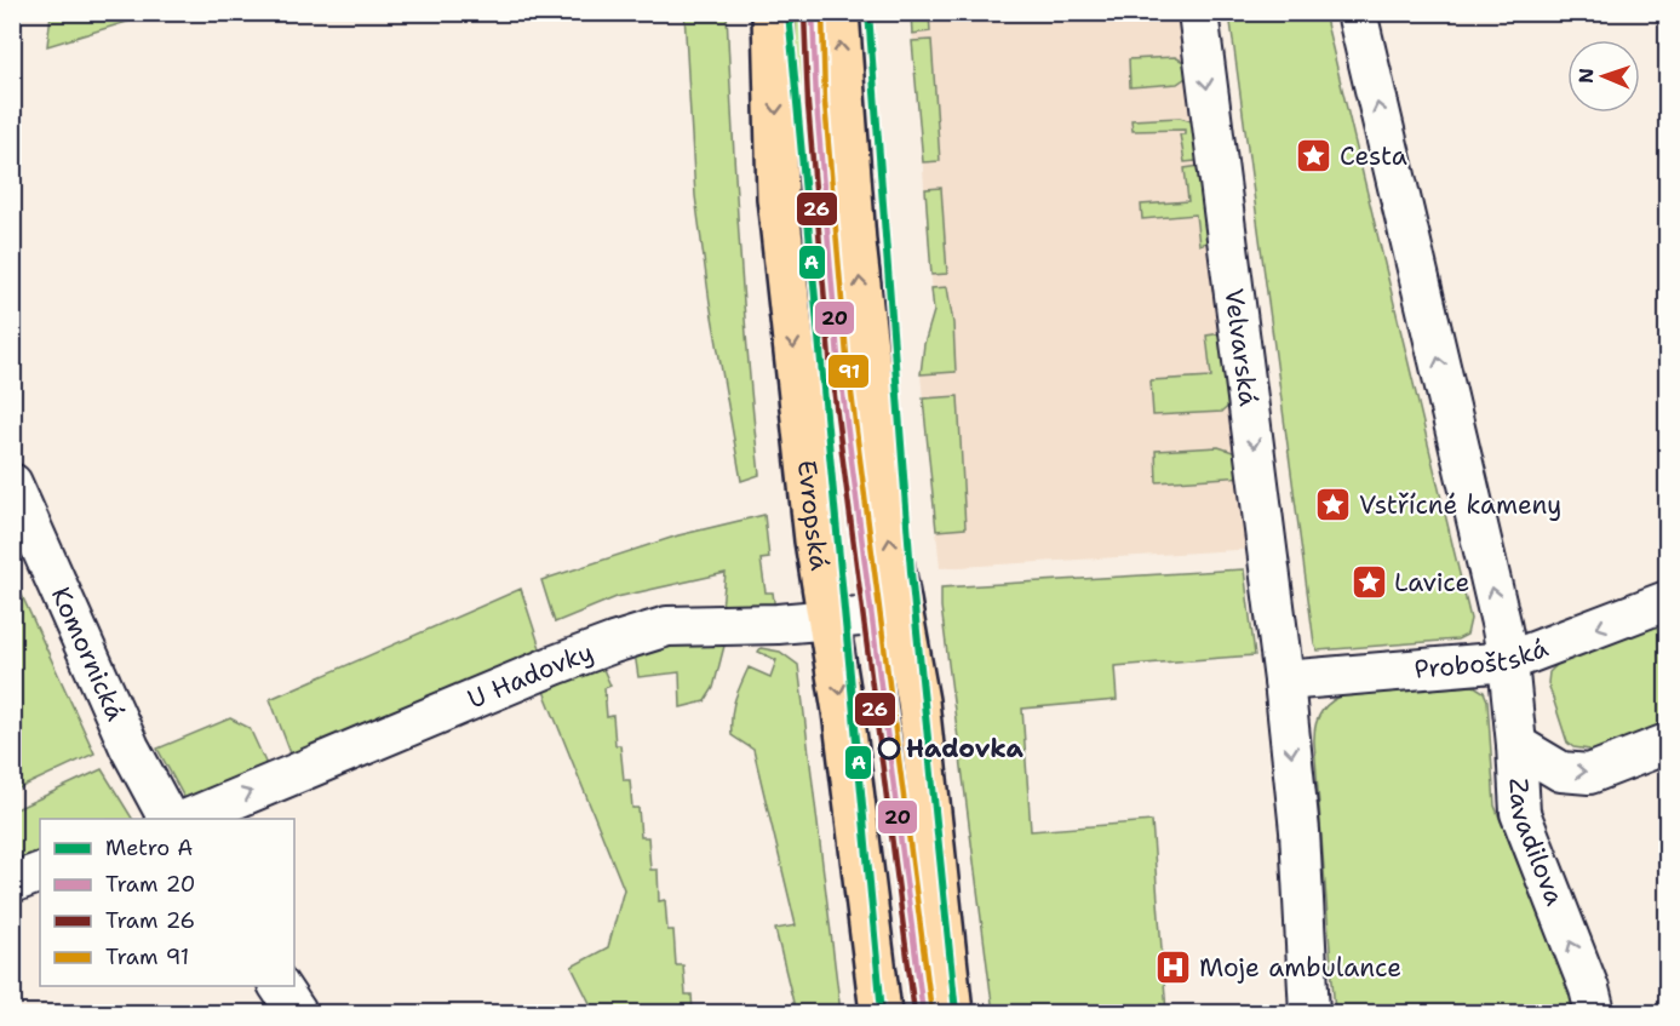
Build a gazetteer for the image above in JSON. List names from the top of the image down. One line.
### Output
{"streets":{"main road":["Evropská"],"street":["Velvarská","Komornická","Proboštská","U Hadovky","Zavadilova"]},"crossings":[["Velvarská","Proboštská"],["Evropská","U Hadovky"],["Proboštská","Zavadilova"]],"one_way":["Proboštská","U Hadovky"],"places":{"place":["Cesta","Vstřícné kameny","Lavice"],"other":["Hadovka"],"hospital":["Moje ambulance"]},"lines":["metro line A","tram line 20","tram line 26","tram line 91"],"legend":["Metro A","Tram 20","Tram 26","Tram 91"],"north":"left"}
